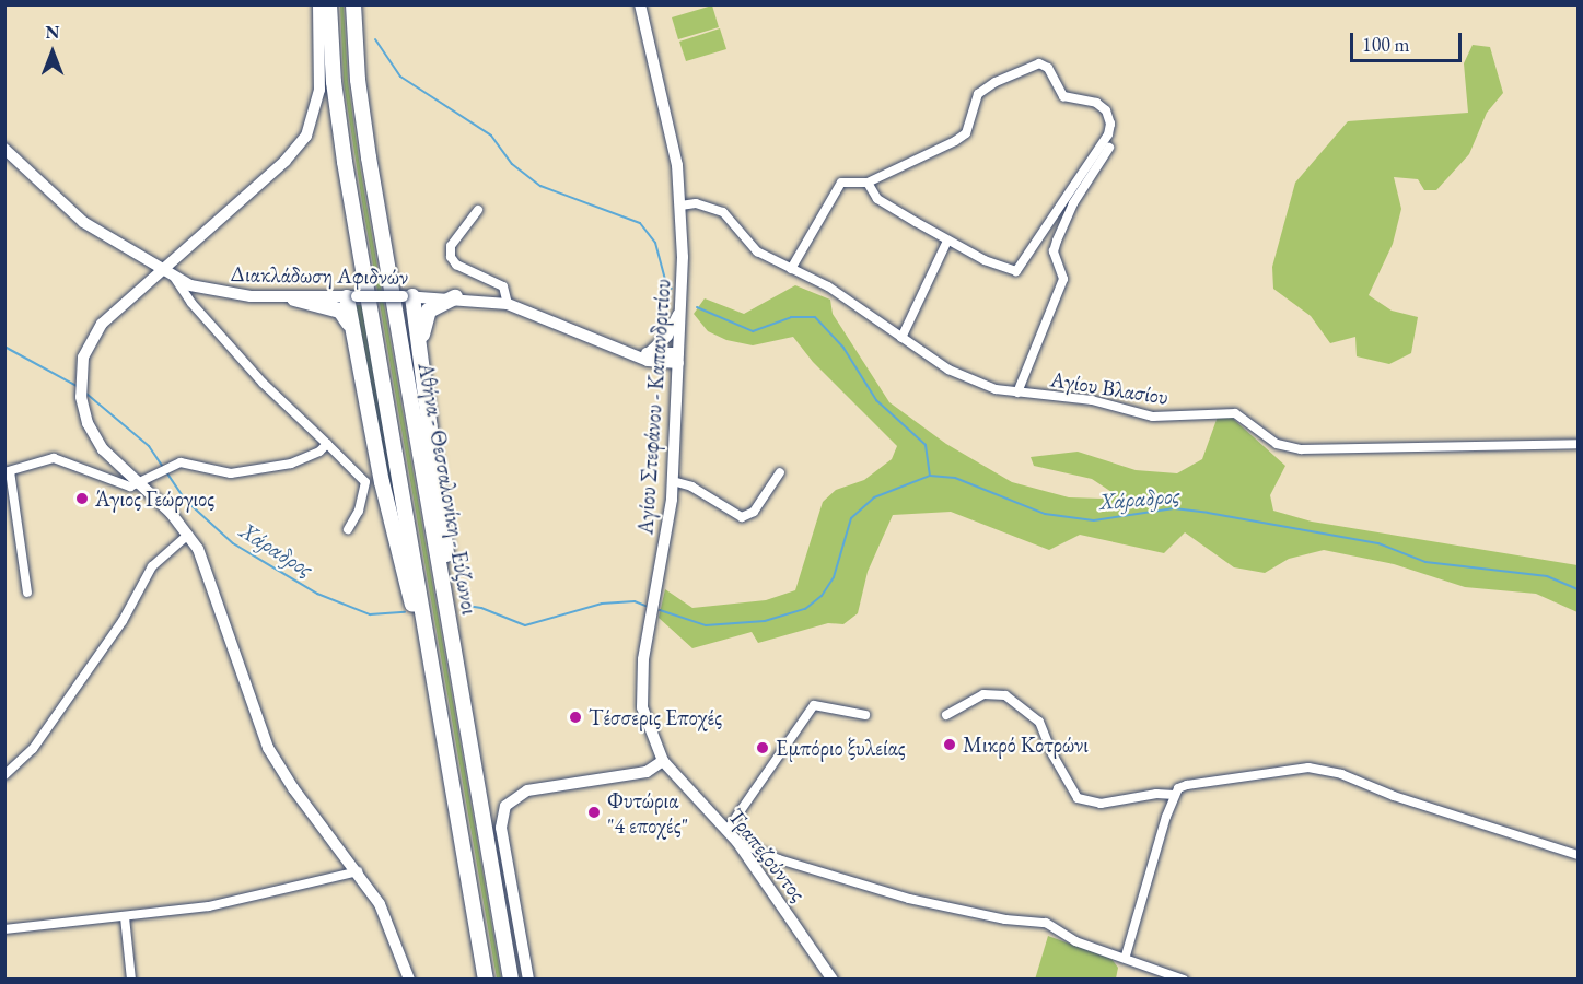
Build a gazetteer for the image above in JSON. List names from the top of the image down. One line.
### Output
{"streets":{"highway":["Αθήνα - Θεσσαλονίκη - Εύζωνοι"],"main road":["Διακλάδωση Αφιδνών","Αγίου Στεφάνου - Καπανδριτίου","Τραπεζούντος"],"street":["Αγίου Βλασίου"]},"crossings":[["Διακλάδωση Αφιδνών","Αγίου Στεφάνου - Καπανδριτίου"],["Αγίου Βλασίου","Αγίου Στεφάνου - Καπανδριτίου"],["Αγίου Στεφάνου - Καπανδριτίου","Τραπεζούντος"]],"water":["Χάραδρος"],"places":["Άγιος Γεώργιος","Τέσσερις Εποχές","Μικρό Κοτρώνι","Εμπόριο ξυλείας","Φυτώρια \"4 εποχές\""],"scale_bar":"100 m","north":"top"}
